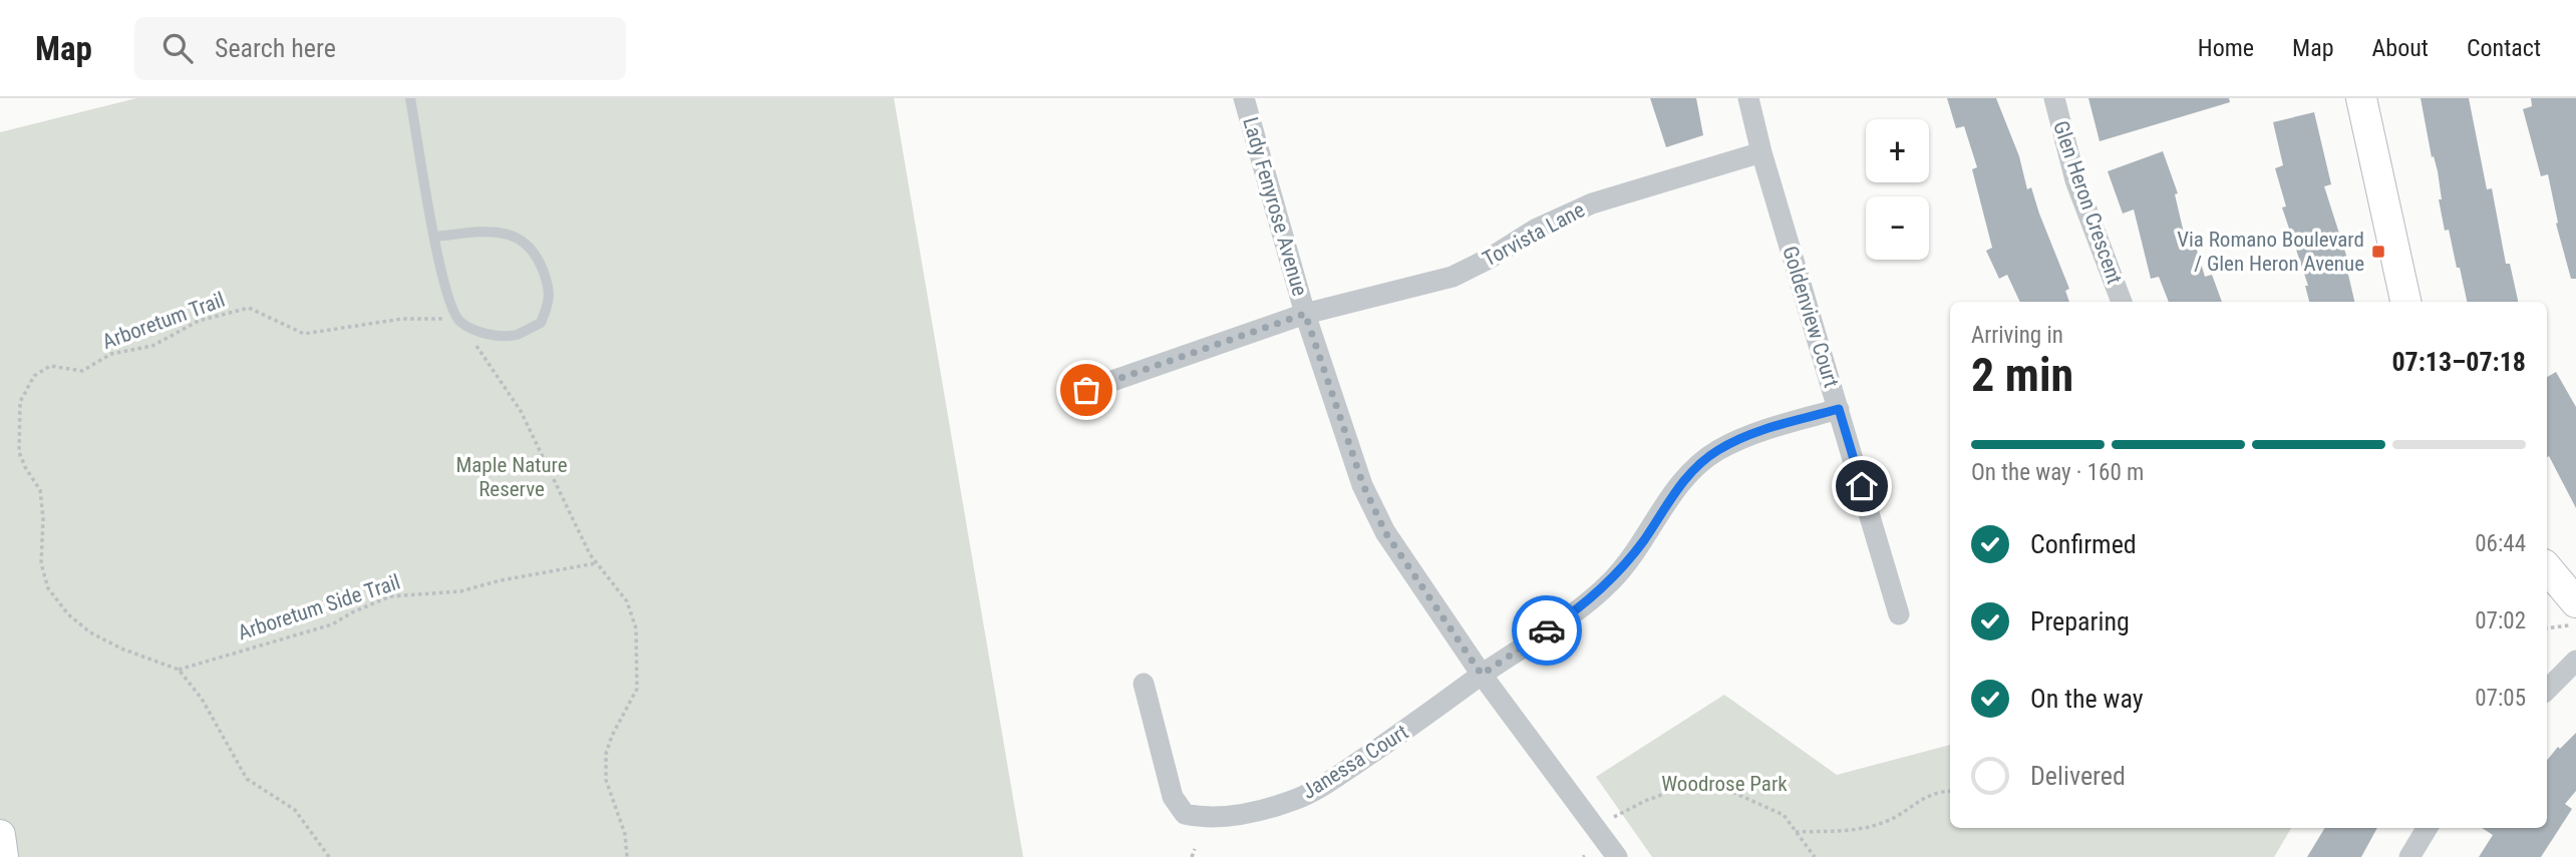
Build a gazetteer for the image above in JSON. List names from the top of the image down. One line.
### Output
{"streets":{"street":["Glen Heron Crescent","Lady Fenyrose Avenue","Torvista Lane","Goldenview Court","Janessa Court"],"path":["Arboretum Trail","Arboretum Side Trail"]},"crossings":[["Lady Fenyrose Avenue","Torvista Lane"],["Lady Fenyrose Avenue","Janessa Court"],["Torvista Lane","Goldenview Court"],["Goldenview Court","Janessa Court"],["Arboretum Trail","Arboretum Side Trail"]],"parks":["Maple Nature Reserve","Woodrose Park"],"places":{"transit":["Via Romano Boulevard / Glen Heron Avenue"]},"page":{"header":"Map","search":"Search here","nav":["Home","Map","About","Contact"],"map_buttons":["+","−"],"heading":["2 min","Arriving in","07:13–07:18"],"bar":"On the way · 160 m","list":[["Confirmed","06:44"],["Preparing","07:02"],["On the way","07:05"],"Delivered"]}}
